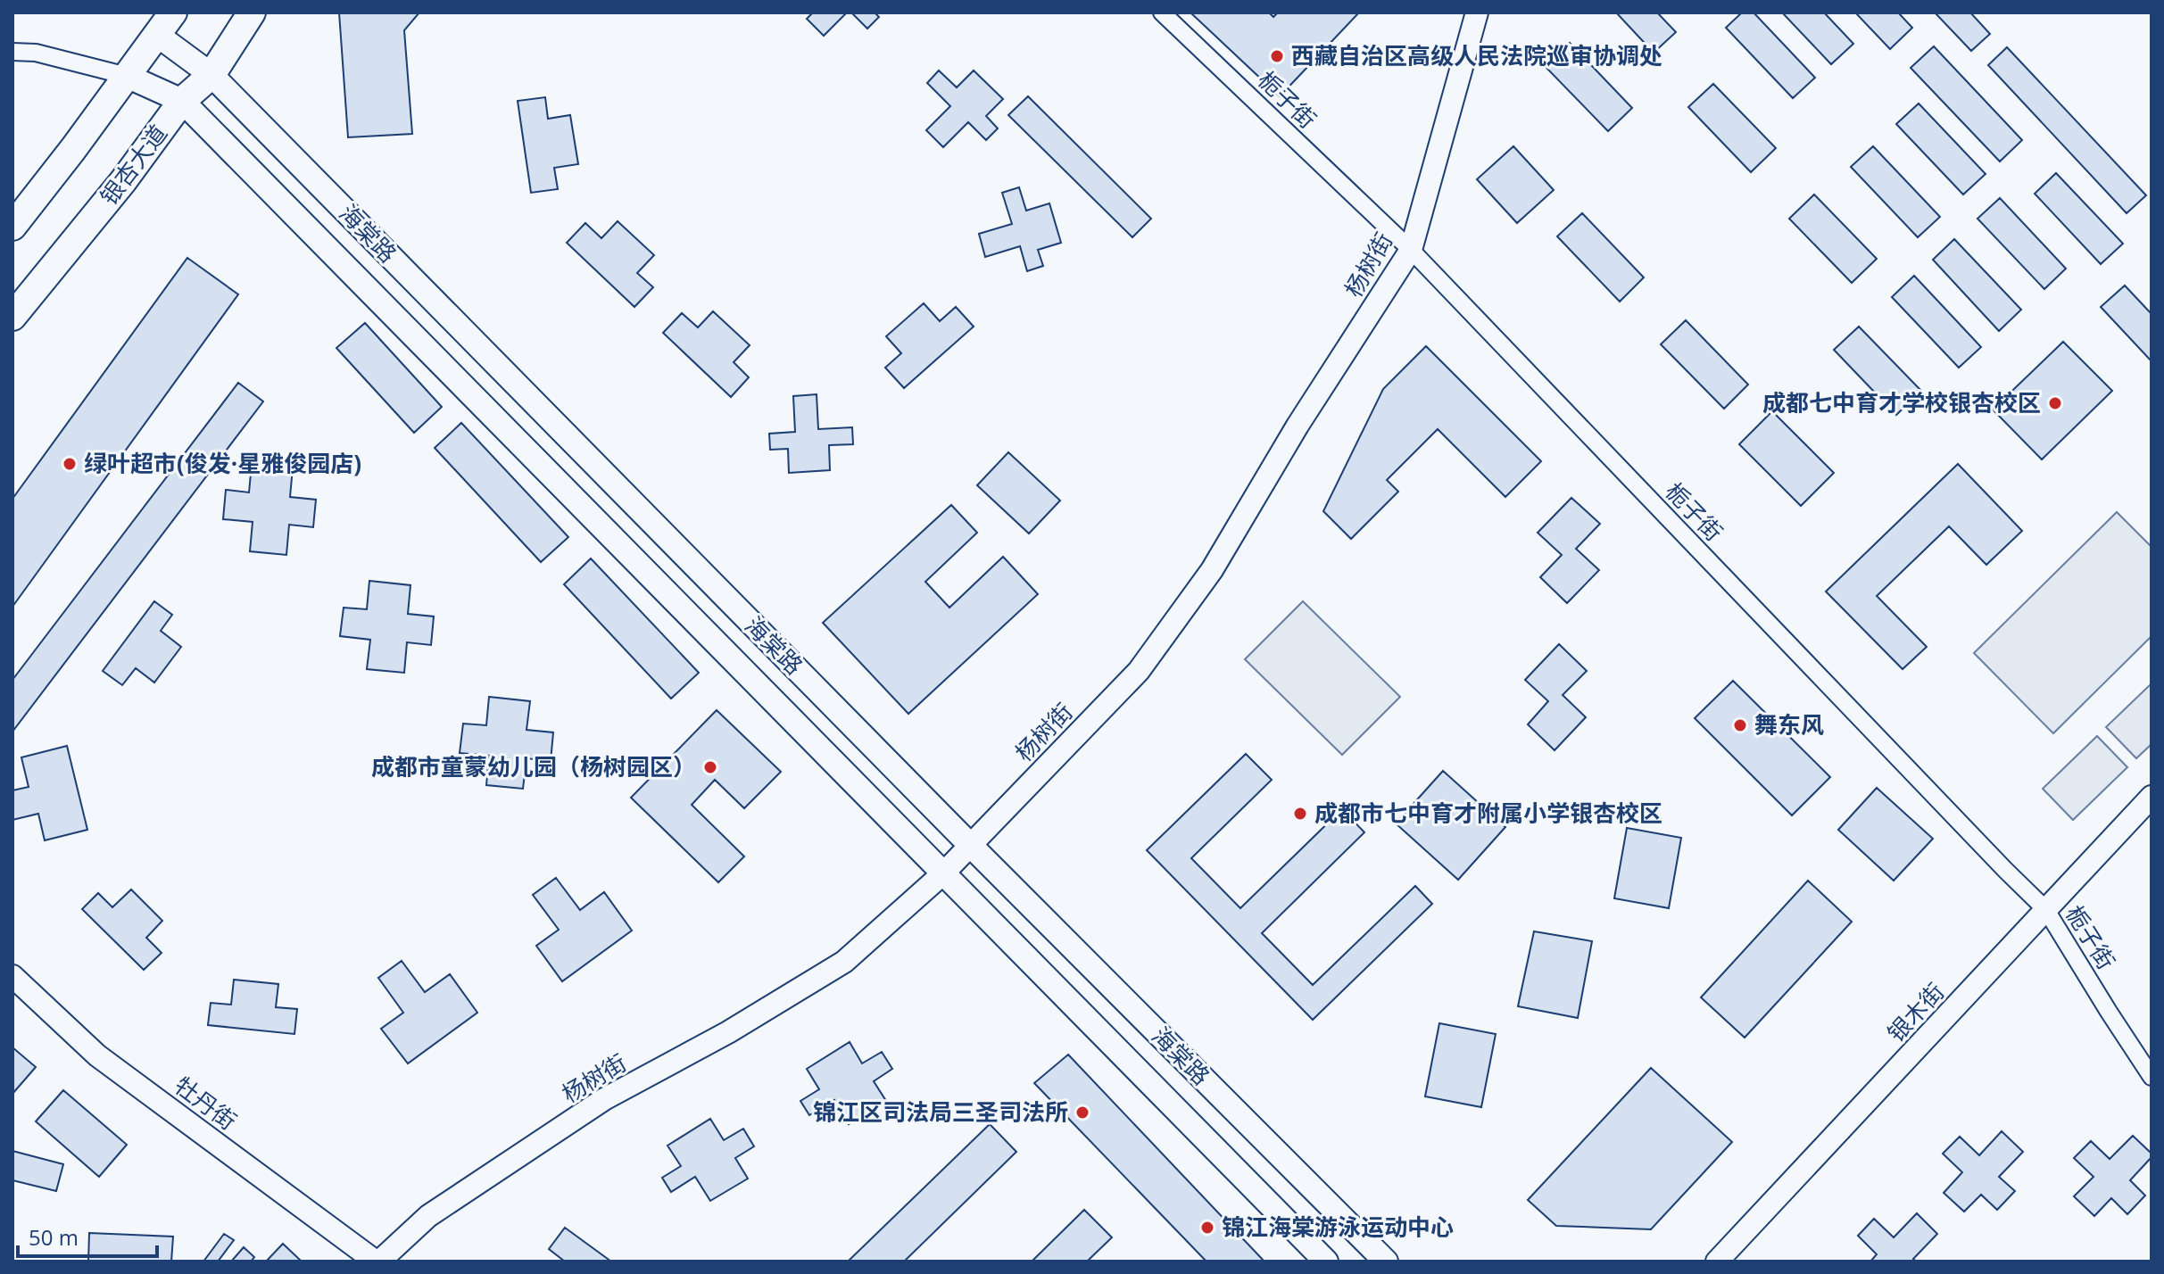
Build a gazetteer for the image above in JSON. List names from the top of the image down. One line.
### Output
{"streets":{"main road":["银杏大道","海棠路"],"street":["栀子街","杨树街","银木街","牡丹街"]},"crossings":[["栀子街","杨树街"],["栀子街","银木街"],["银杏大道","海棠路"],["海棠路","杨树街"],["杨树街","牡丹街"]],"places":["西藏自治区高级人民法院巡审协调处","成都七中育才学校银杏校区","绿叶超市(俊发·星雅俊园店)","舞东风","成都市童蒙幼儿园（杨树园区）","成都市七中育才附属小学银杏校区","锦江区司法局三圣司法所","锦江海棠游泳运动中心"],"scale_bar":"50 m"}
